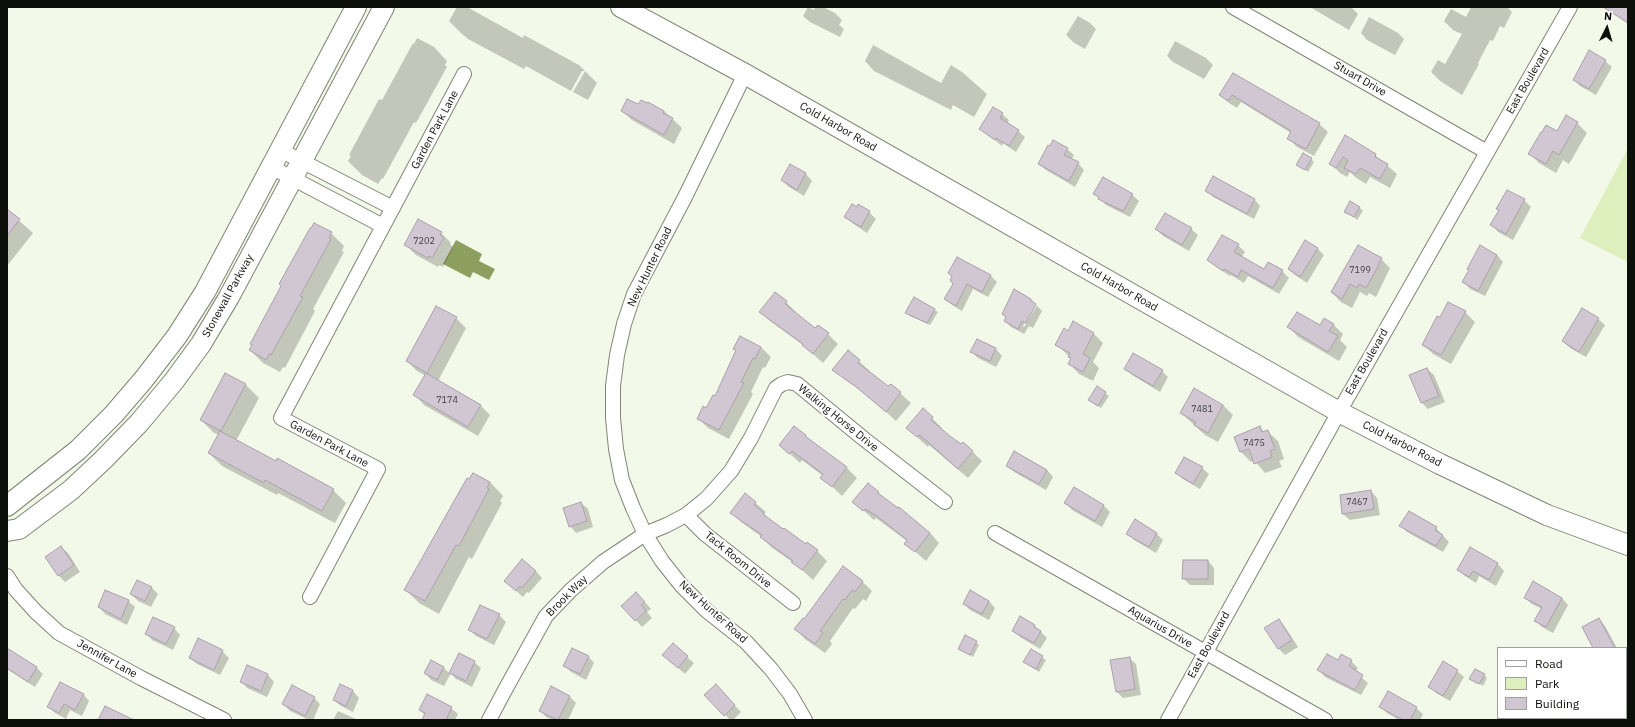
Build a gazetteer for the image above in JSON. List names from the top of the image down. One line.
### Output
{"streets":{"street":["Stuart Drive","East Boulevard","Cold Harbor Road","Garden Park Lane","New Hunter Road","Stonewall Parkway","Walking Horse Drive","Tack Room Drive","Brook Way","Aquarius Drive","Jennifer Lane"]},"crossings":[["Stuart Drive","East Boulevard"],["East Boulevard","Cold Harbor Road"],["East Boulevard","Aquarius Drive"],["Cold Harbor Road","New Hunter Road"],["New Hunter Road","Walking Horse Drive"],["New Hunter Road","Brook Way"],["Walking Horse Drive","Tack Room Drive"],["Walking Horse Drive","Brook Way"]],"house_numbers":["7202","7199","7174","7481","7475","7467"],"legend":["Road","Park","Building"],"north":"top"}
